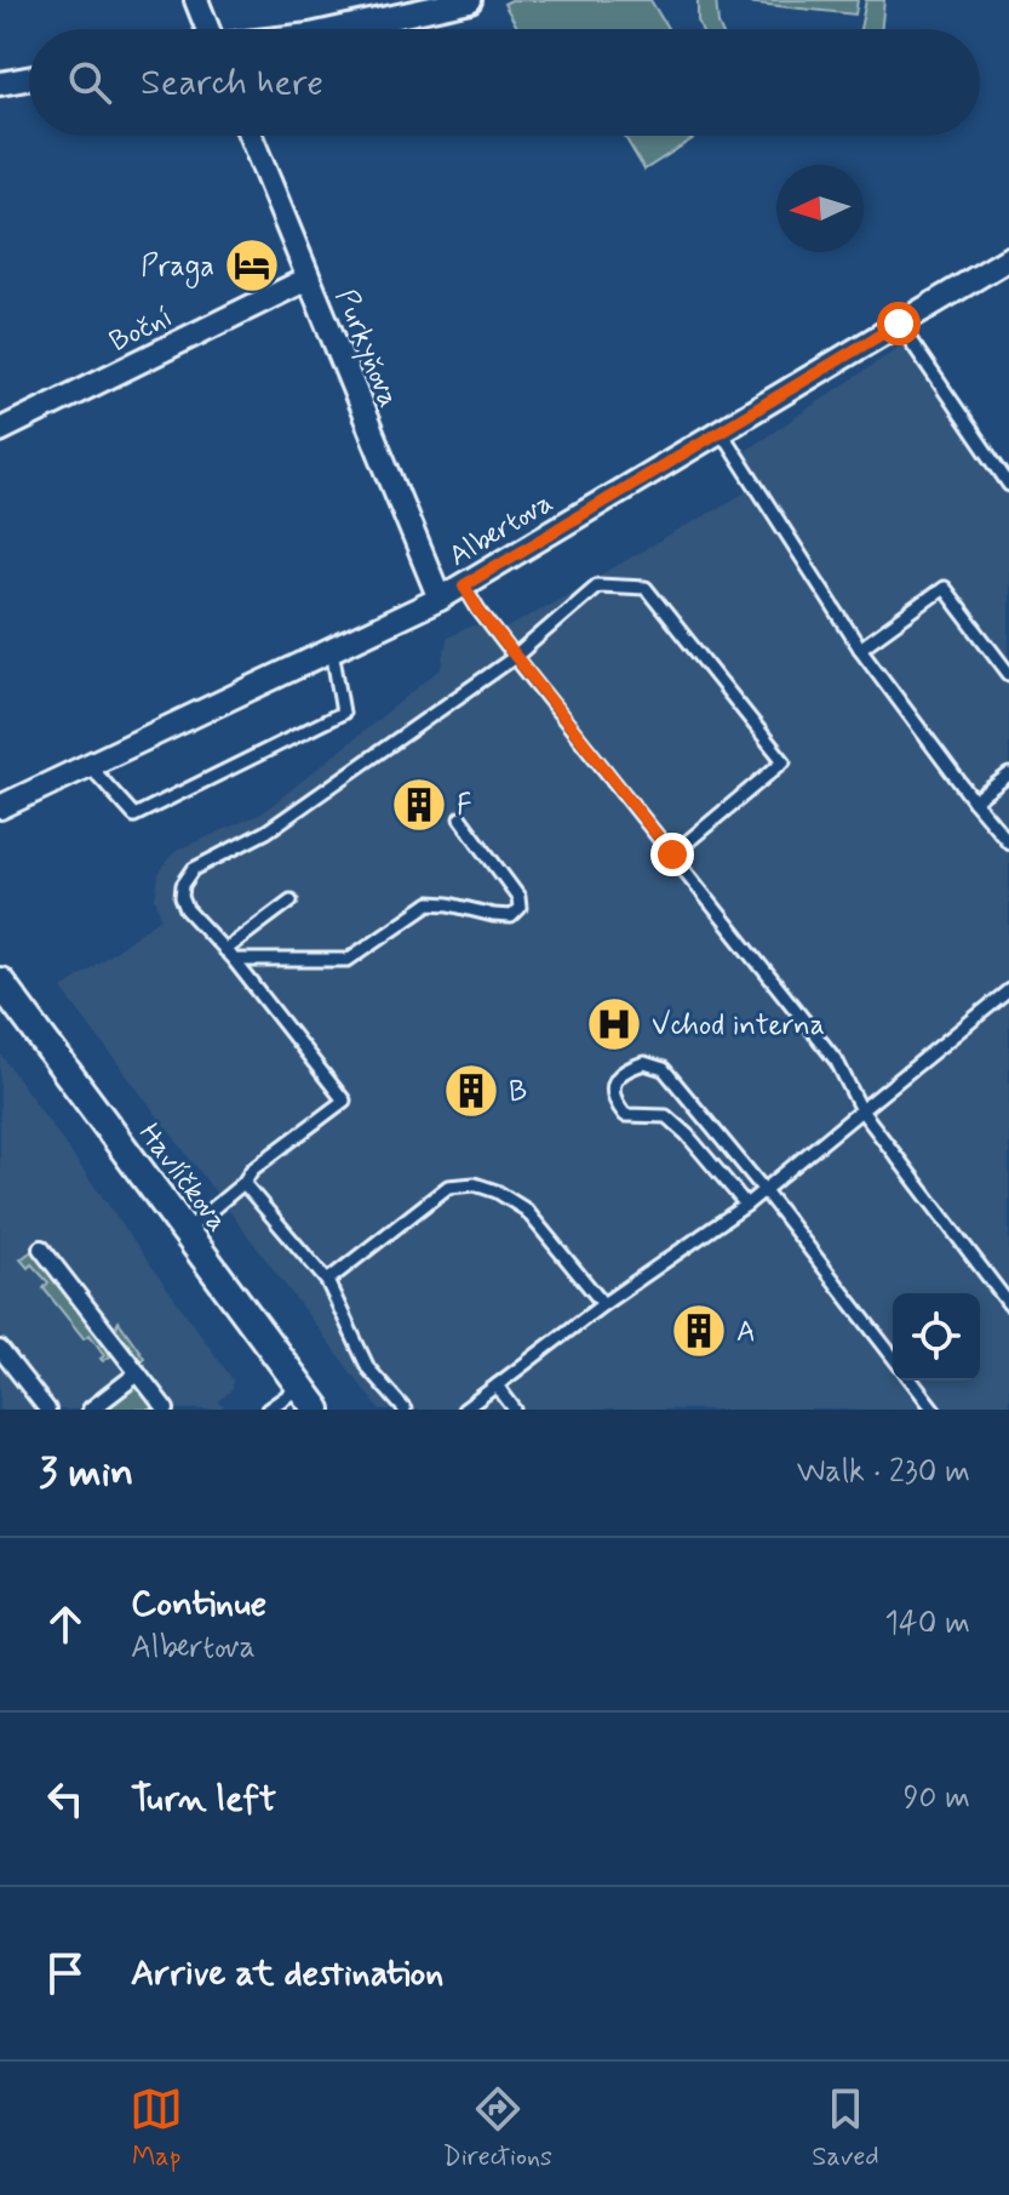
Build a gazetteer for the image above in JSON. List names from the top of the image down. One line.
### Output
{"streets":{"street":["Boční","Purkyňova","Albertova","Havlíčkova"]},"crossings":[["Boční","Purkyňova"],["Purkyňova","Albertova"]],"places":{"hotel":["Praga"],"building":["F","B","A"],"hospital":["Vchod interna"]},"north":"left","page":{"search":"Search here","heading":["3 min","Walk · 230 m"],"list":[["Continue","Albertova","140 m"],["Turn left","90 m"],"Arrive at destination"],"nav":["Map","Directions","Saved"]}}
